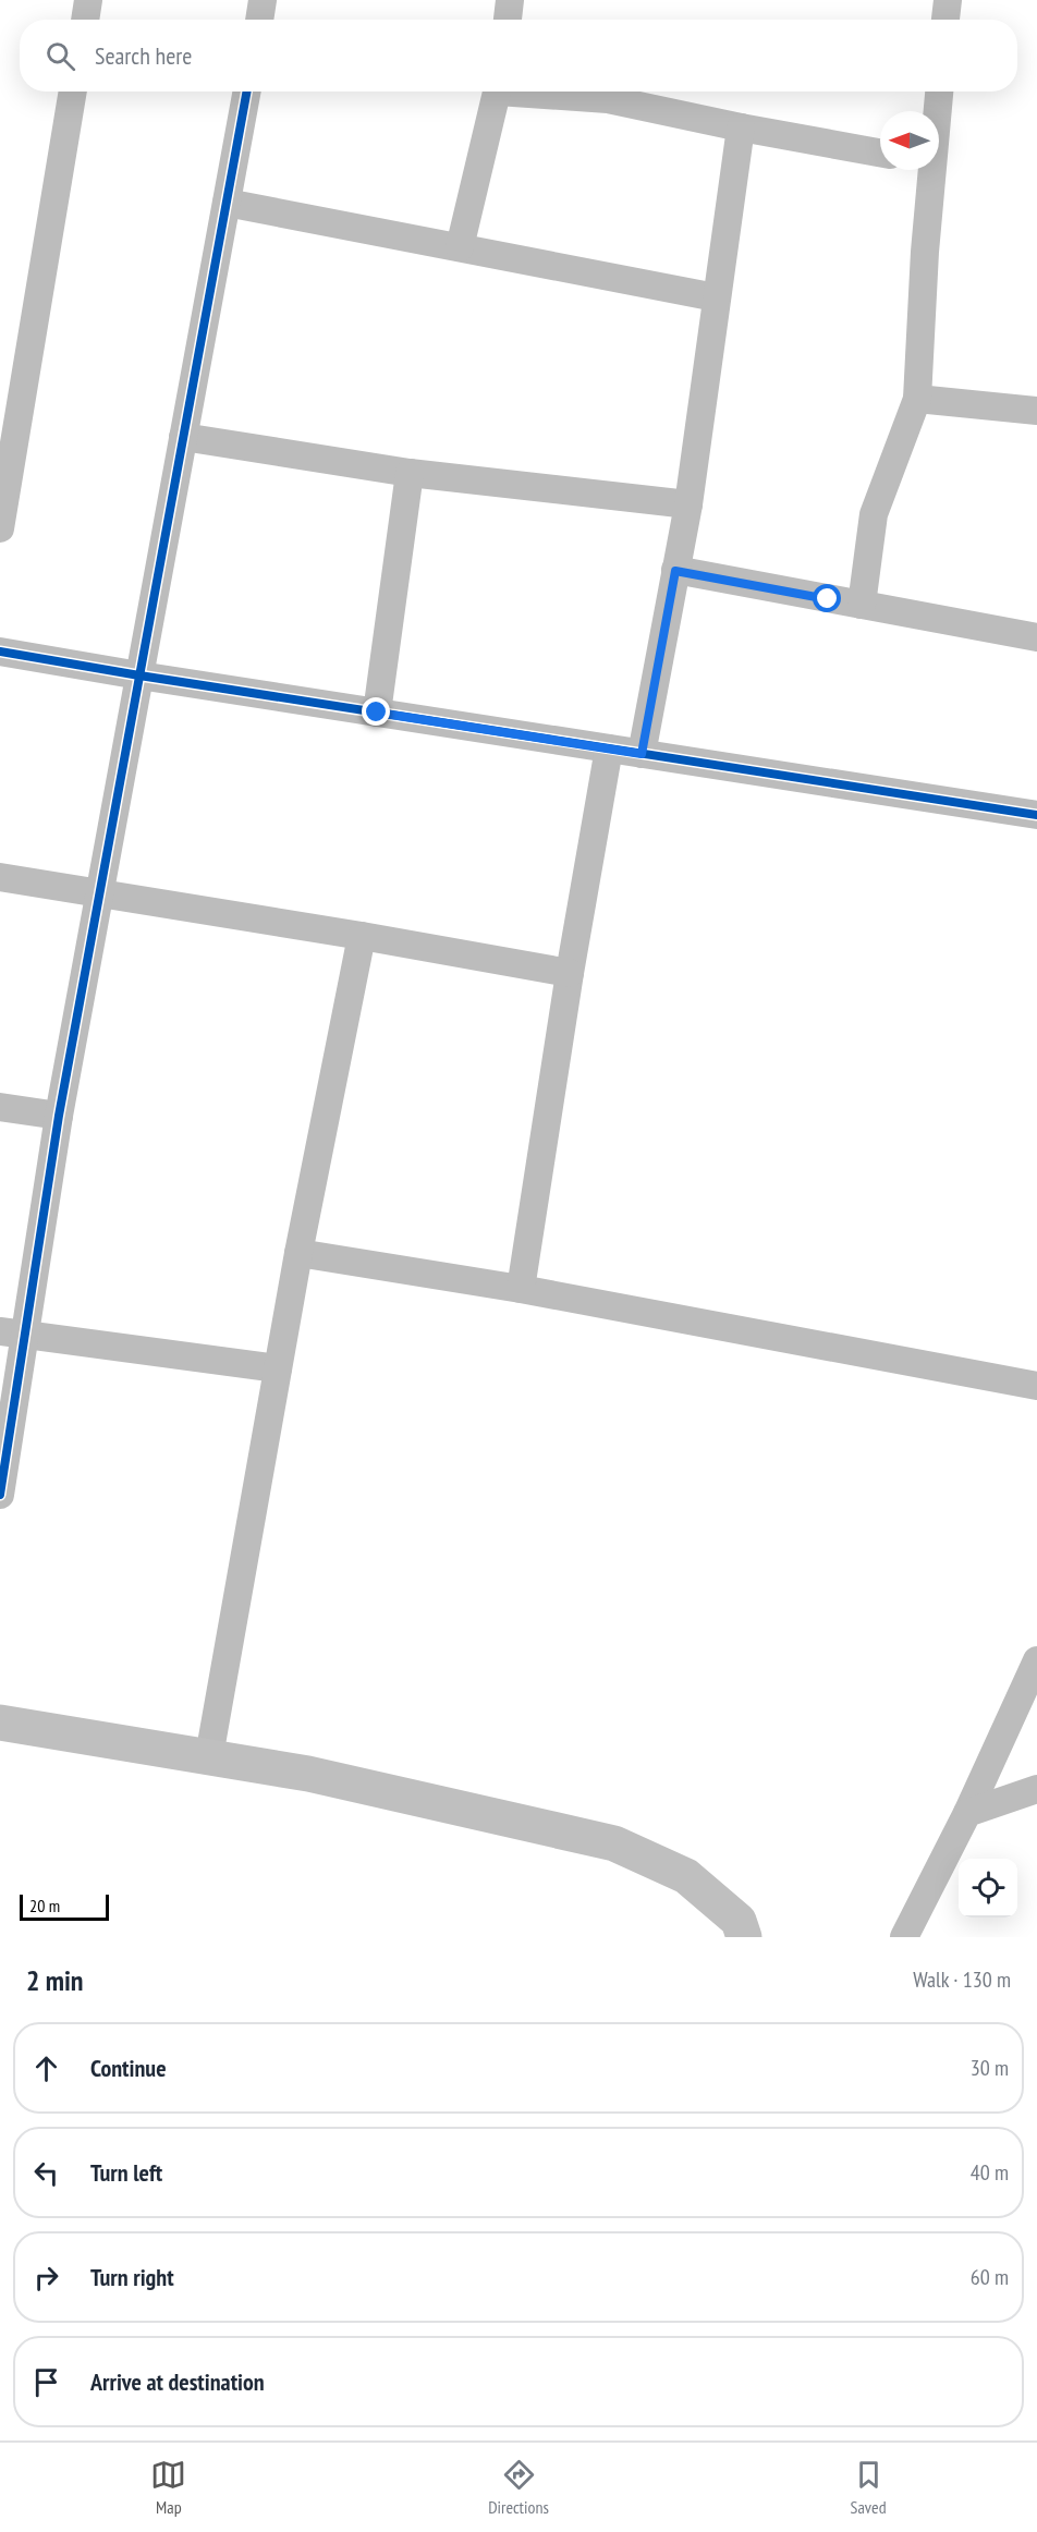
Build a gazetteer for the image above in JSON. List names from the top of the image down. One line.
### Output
{"scale_bar":"20 m","north":"left","page":{"search":"Search here","scale":"20 m","heading":["2 min","Walk · 130 m"],"list":[["Continue","30 m"],["Turn left","40 m"],["Turn right","60 m"],"Arrive at destination"],"nav":["Map","Directions","Saved"]}}
